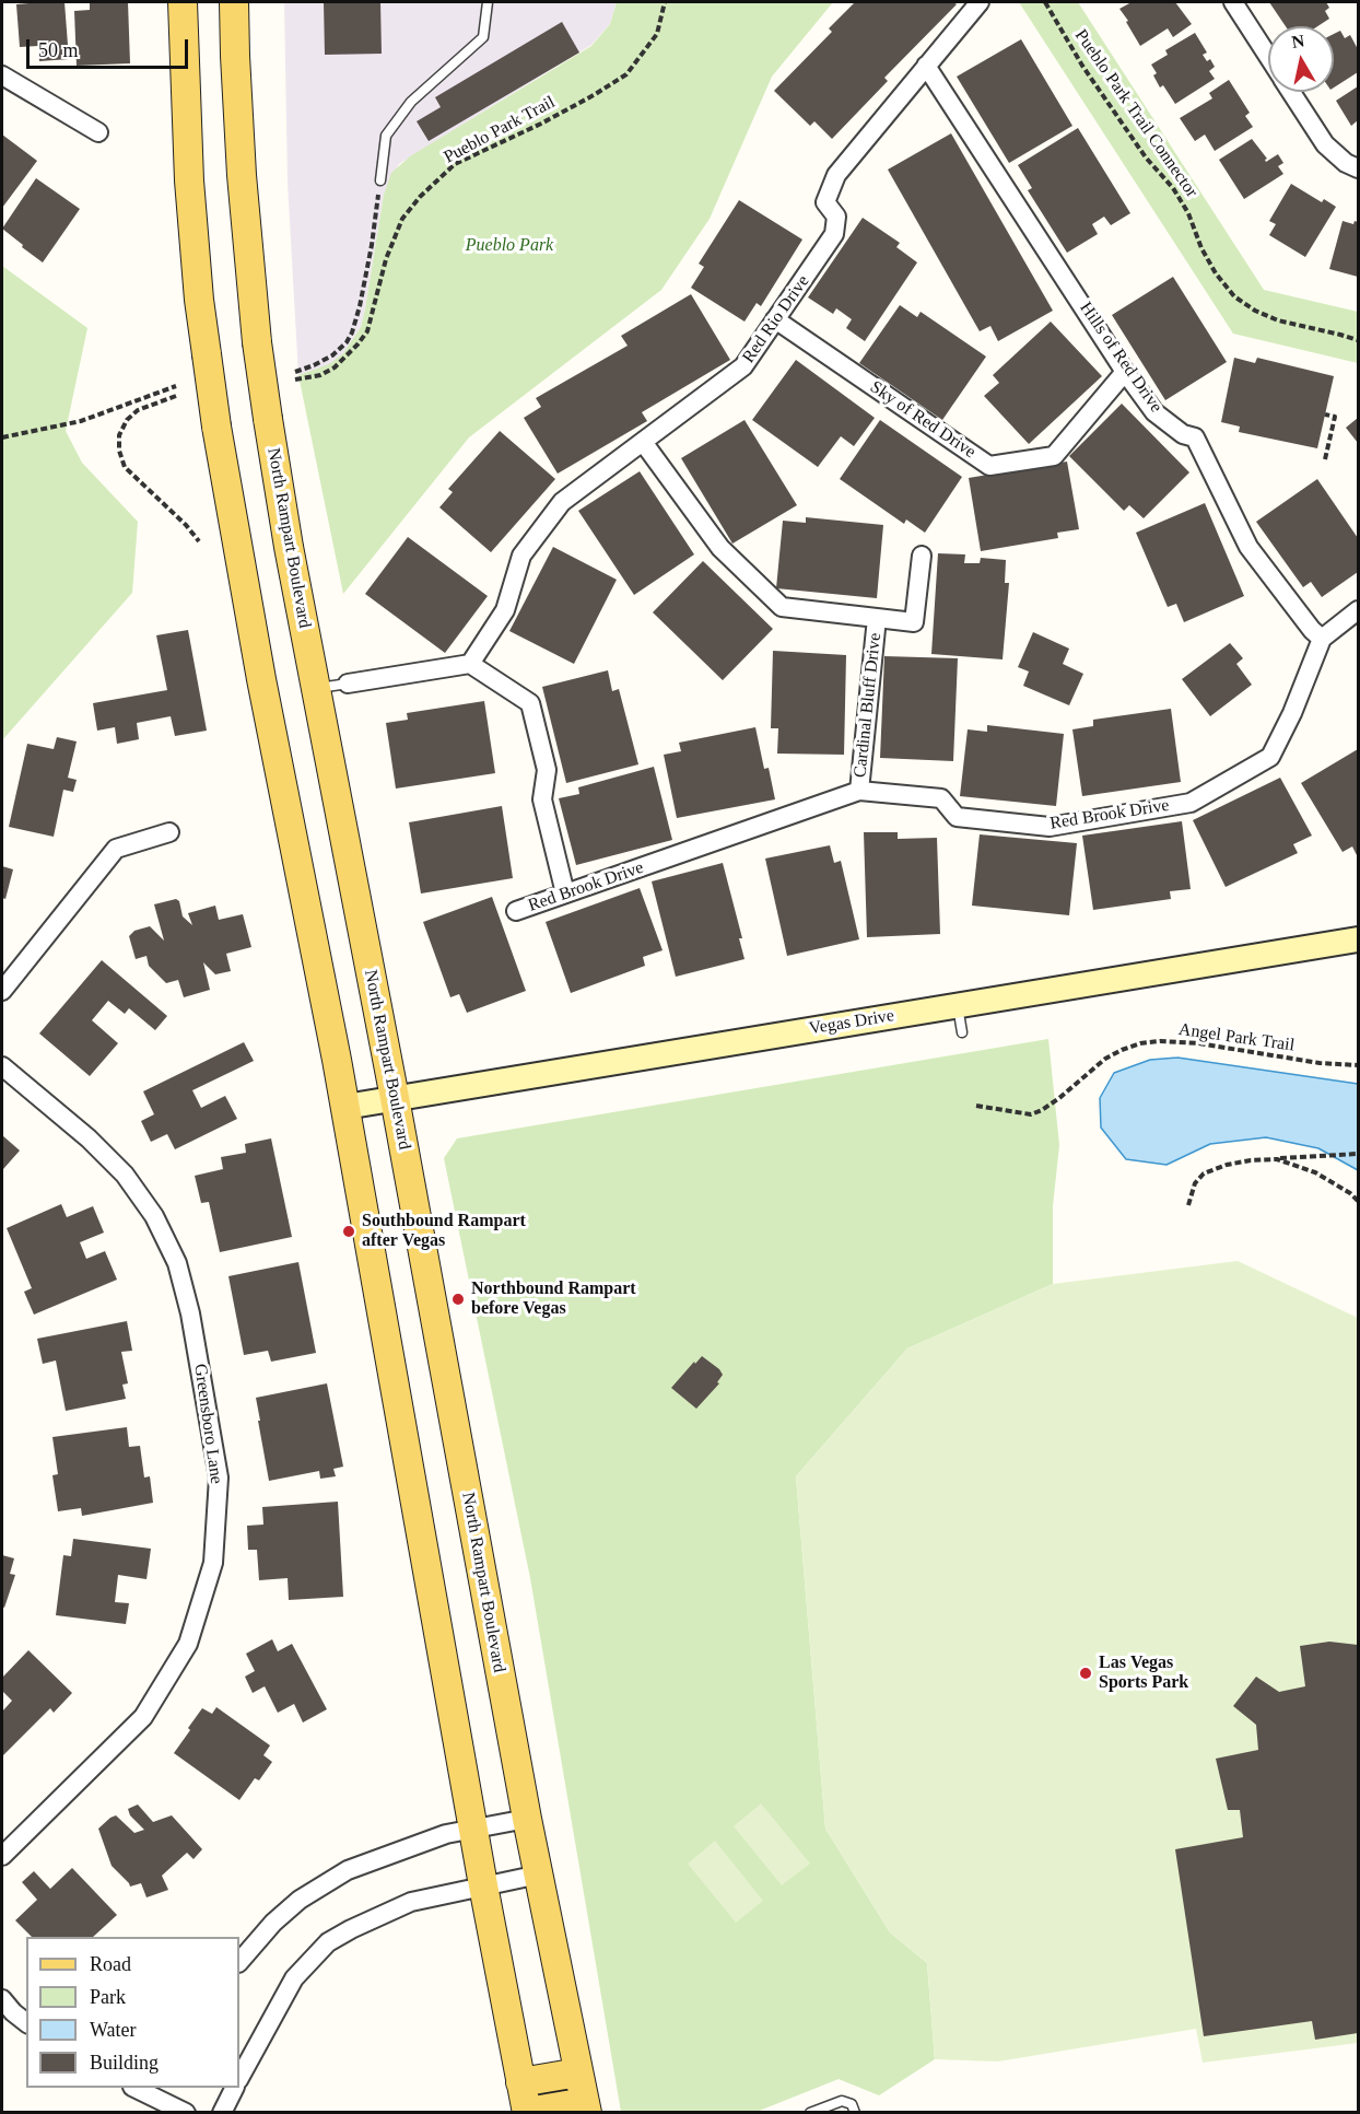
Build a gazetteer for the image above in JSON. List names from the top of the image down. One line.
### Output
{"streets":{"main road":["North Rampart Boulevard","Vegas Drive"],"street":["Red Rio Drive","Hills of Red Drive","Sky of Red Drive","Cardinal Bluff Drive","Red Brook Drive","Greensboro Lane"],"path":["Pueblo Park Trail Connector","Pueblo Park Trail","Angel Park Trail"]},"crossings":[["Red Rio Drive","Hills of Red Drive"],["Red Rio Drive","Sky of Red Drive"],["Red Rio Drive","Cardinal Bluff Drive"],["Hills of Red Drive","Sky of Red Drive"],["Hills of Red Drive","Red Brook Drive"],["North Rampart Boulevard","Vegas Drive"],["Cardinal Bluff Drive","Red Brook Drive"]],"parks":["Pueblo Park"],"places":["Southbound Rampart after Vegas","Northbound Rampart before Vegas","Las Vegas Sports Park"],"legend":["Road","Park","Water","Building"],"scale_bar":"50 m","north":"top"}
